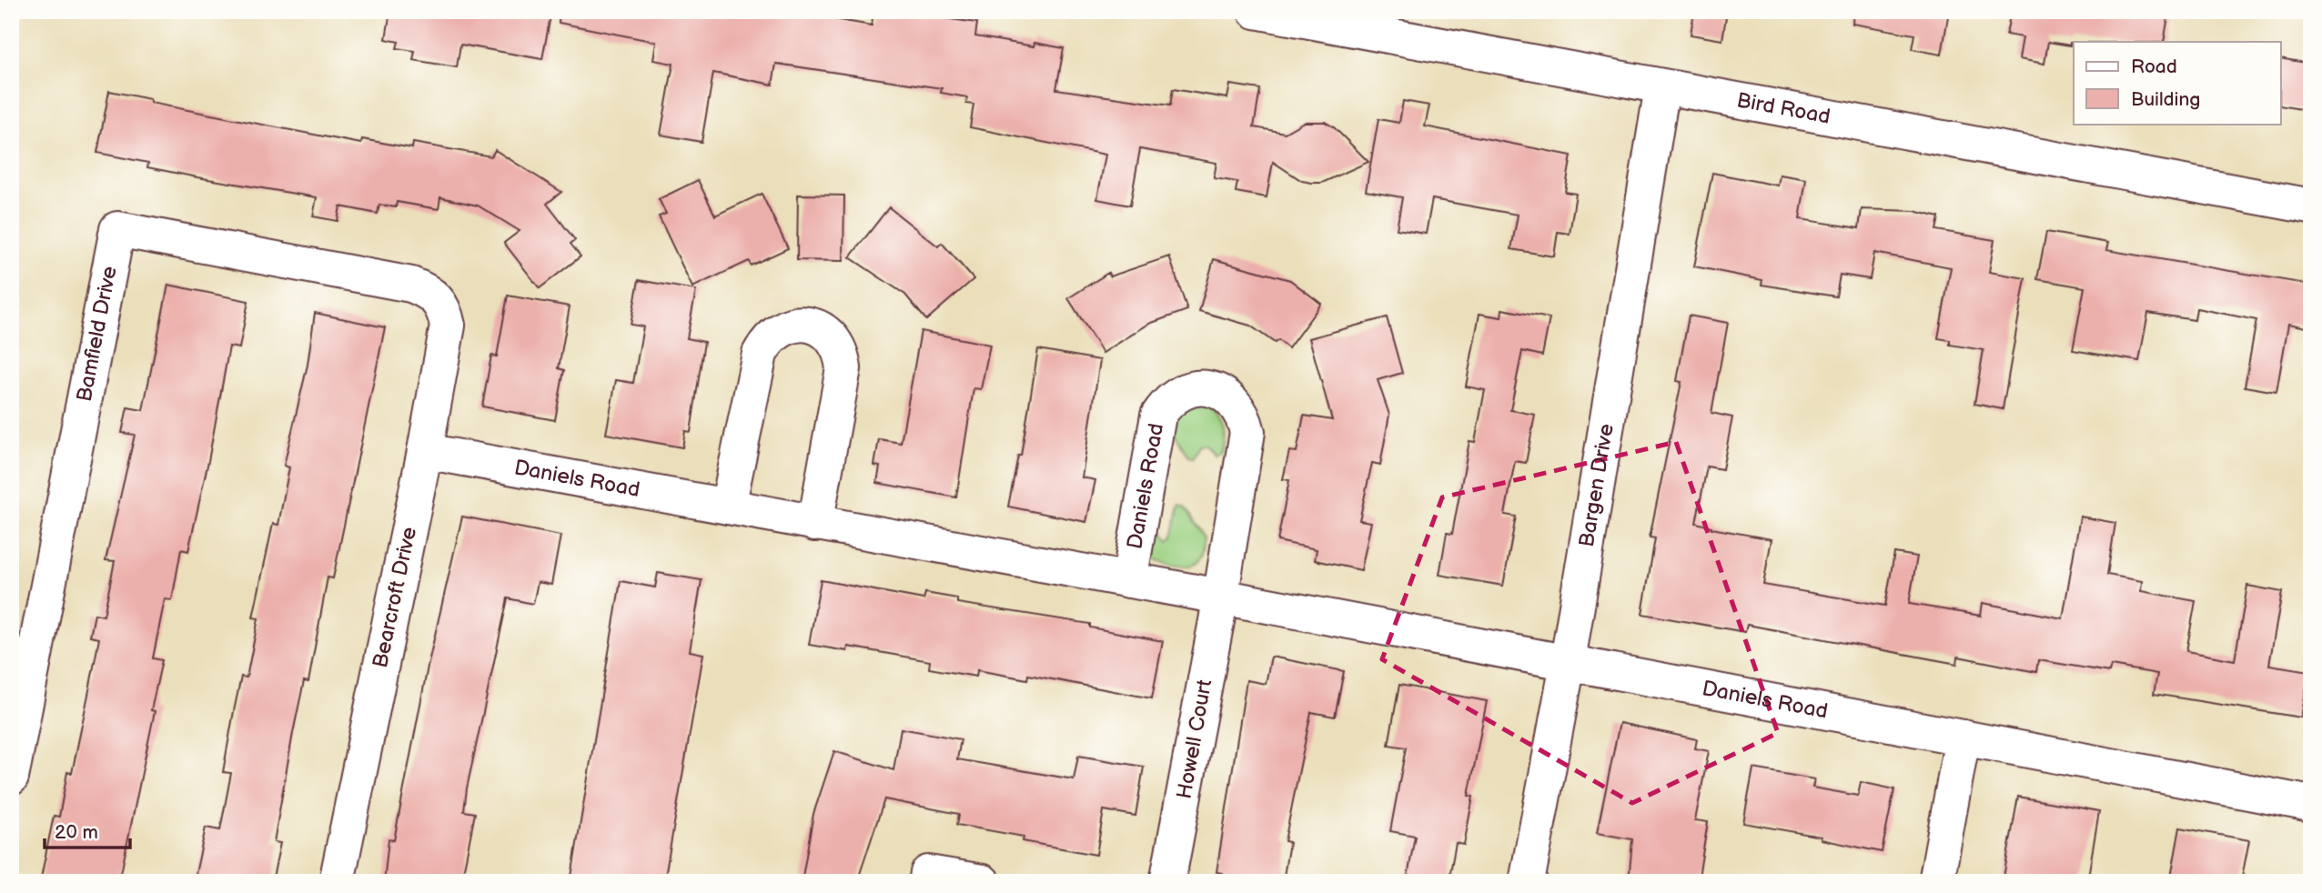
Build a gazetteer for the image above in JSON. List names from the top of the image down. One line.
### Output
{"streets":{"street":["Bird Road","Bamfield Drive","Daniels Road","Bargen Drive","Bearcroft Drive","Howell Court"]},"crossings":[["Bird Road","Bargen Drive"],["Bamfield Drive","Bearcroft Drive"],["Daniels Road","Bargen Drive"],["Daniels Road","Bearcroft Drive"],["Daniels Road","Howell Court"]],"legend":["Road","Building"],"scale_bar":"20 m"}
